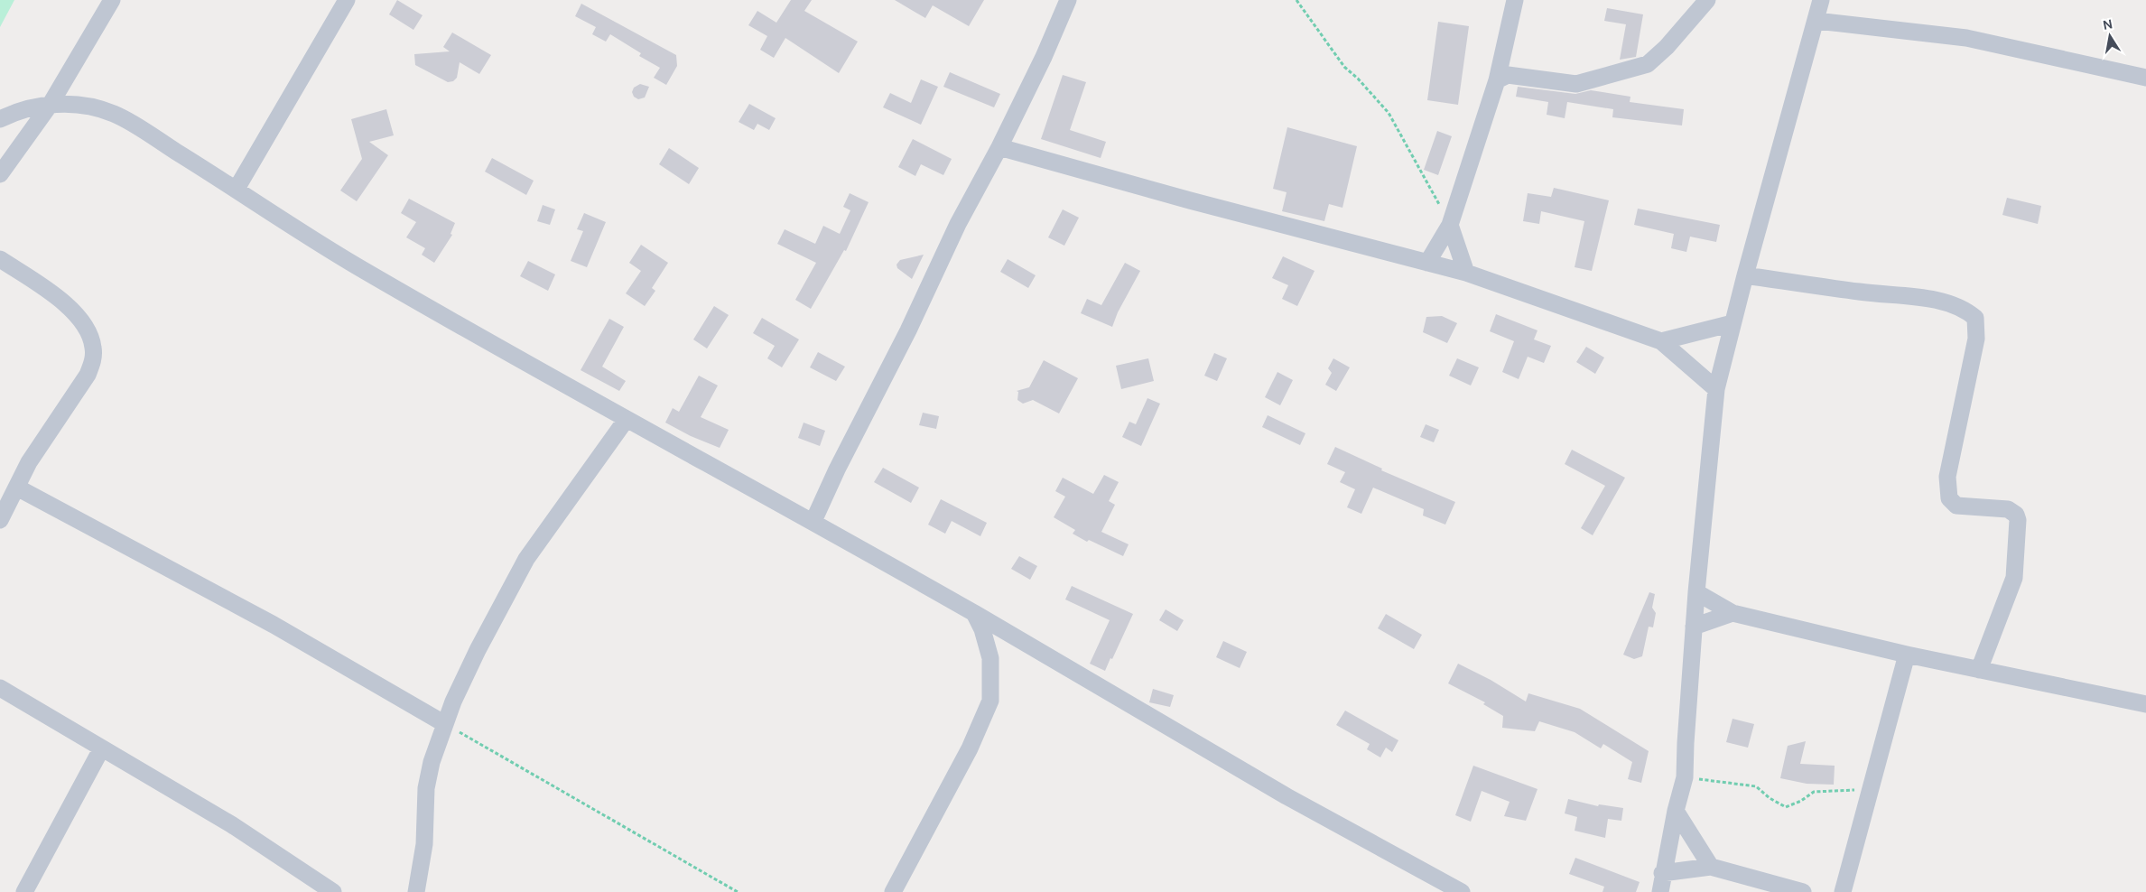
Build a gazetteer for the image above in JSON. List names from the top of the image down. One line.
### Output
{"north":"top"}
